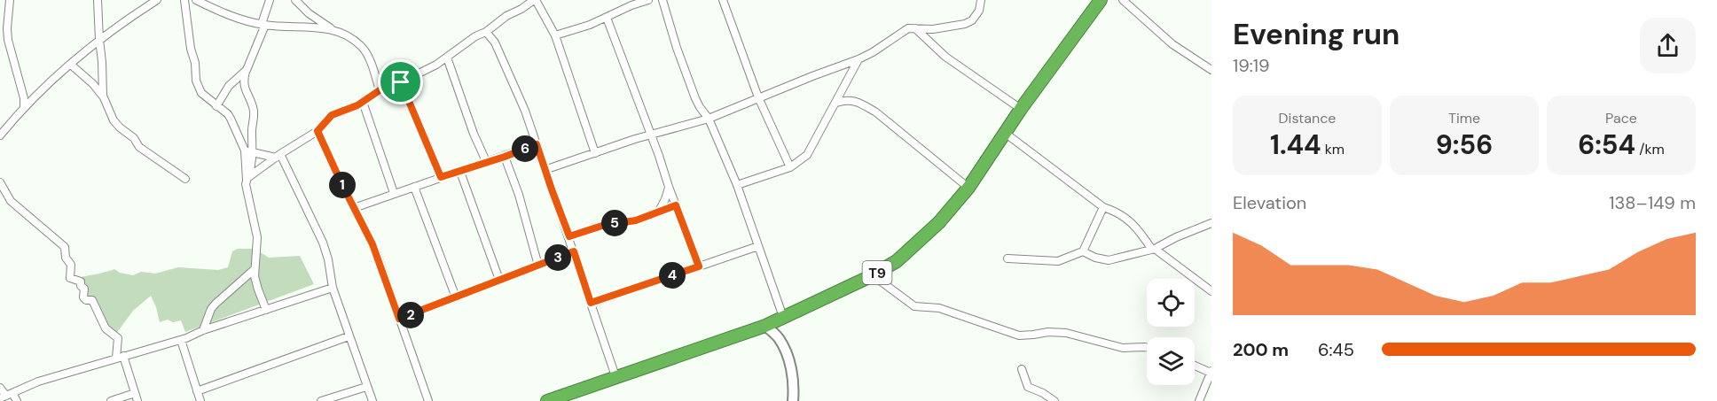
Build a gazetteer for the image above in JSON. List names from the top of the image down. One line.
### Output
{"streets":{"highway":["T9"]},"page":{"heading":["Evening run","19:19"],"stats":[["Distance","1.44 km"],["Time","9:56"],["Pace","6:54 /km"]],"pins":["6","1","5","3","4","2"],"chart":["Elevation","138–149 m"],"list":[{"name":"200 m","note":"6:45"}]}}
